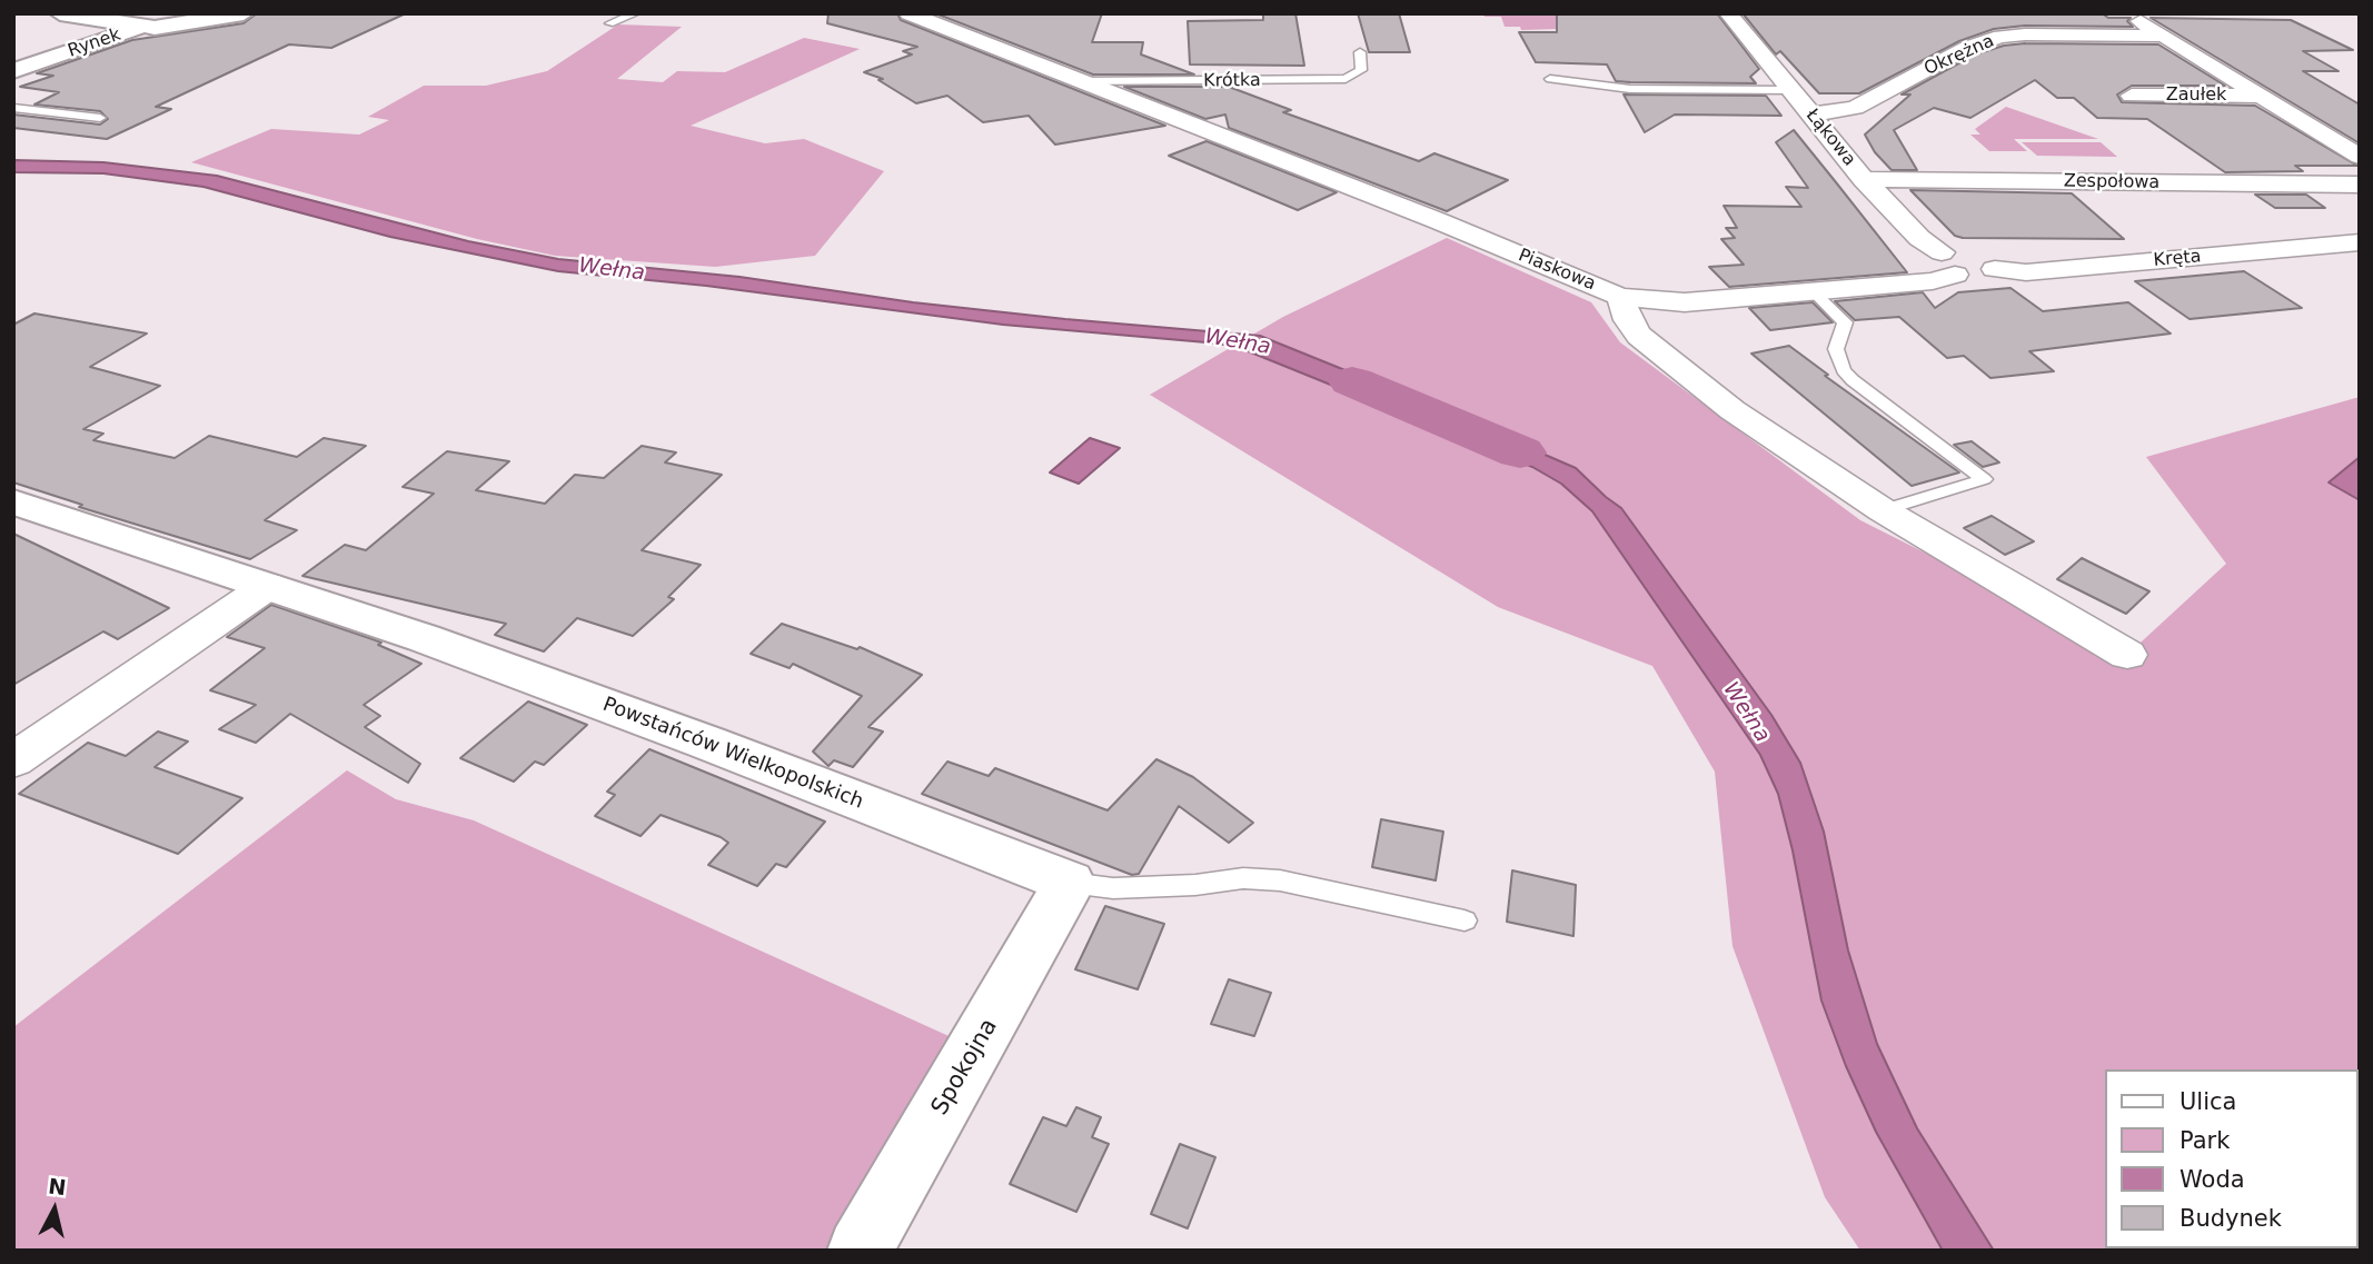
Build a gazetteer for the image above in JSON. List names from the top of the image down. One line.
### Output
{"streets":{"street":["Rynek","Okrężna","Zaułek","Łąkowa","Zespołowa","Kręta","Piaskowa","Powstańców Wielkopolskich","Spokojna"],"lane":["Krótka"]},"crossings":[["Okrężna","Łąkowa"],["Krótka","Piaskowa"],["Łąkowa","Zespołowa"],["Łąkowa","Kręta"],["Powstańców Wielkopolskich","Spokojna"]],"water":["Wełna"],"legend":["Ulica","Park","Woda","Budynek"],"north":"top"}
